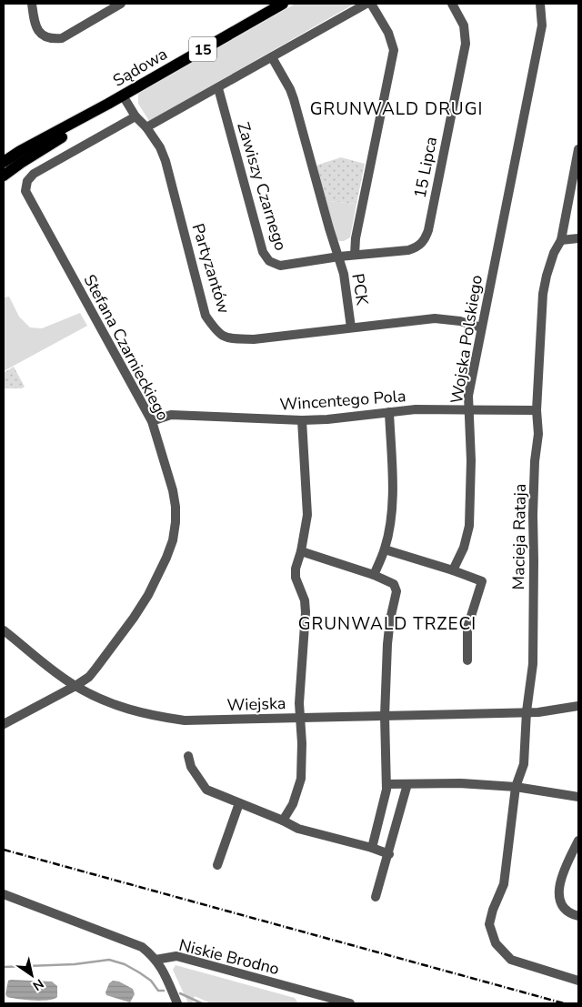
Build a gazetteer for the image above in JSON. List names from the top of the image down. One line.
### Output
{"streets":{"main road":["15","Sądowa"],"street":["15 Lipca","Zawiszy Czarnego","Partyzantów","PCK","Wojska Polskiego","Stefana Czarnieckiego","Wincentego Pola","Macieja Rataja","Wiejska","Niskie Brodno"]},"crossings":[["Sądowa","Partyzantów"],["15 Lipca","Zawiszy Czarnego"],["Zawiszy Czarnego","PCK"],["Partyzantów","PCK"],["Partyzantów","Wojska Polskiego"],["Partyzantów","Stefana Czarnieckiego"],["Wojska Polskiego","Wincentego Pola"],["Stefana Czarnieckiego","Wincentego Pola"],["Stefana Czarnieckiego","Wiejska"],["Wincentego Pola","Macieja Rataja"],["Macieja Rataja","Wiejska"]],"districts":["GRUNWALD DRUGI","GRUNWALD TRZECI"],"north":"bottom right"}
